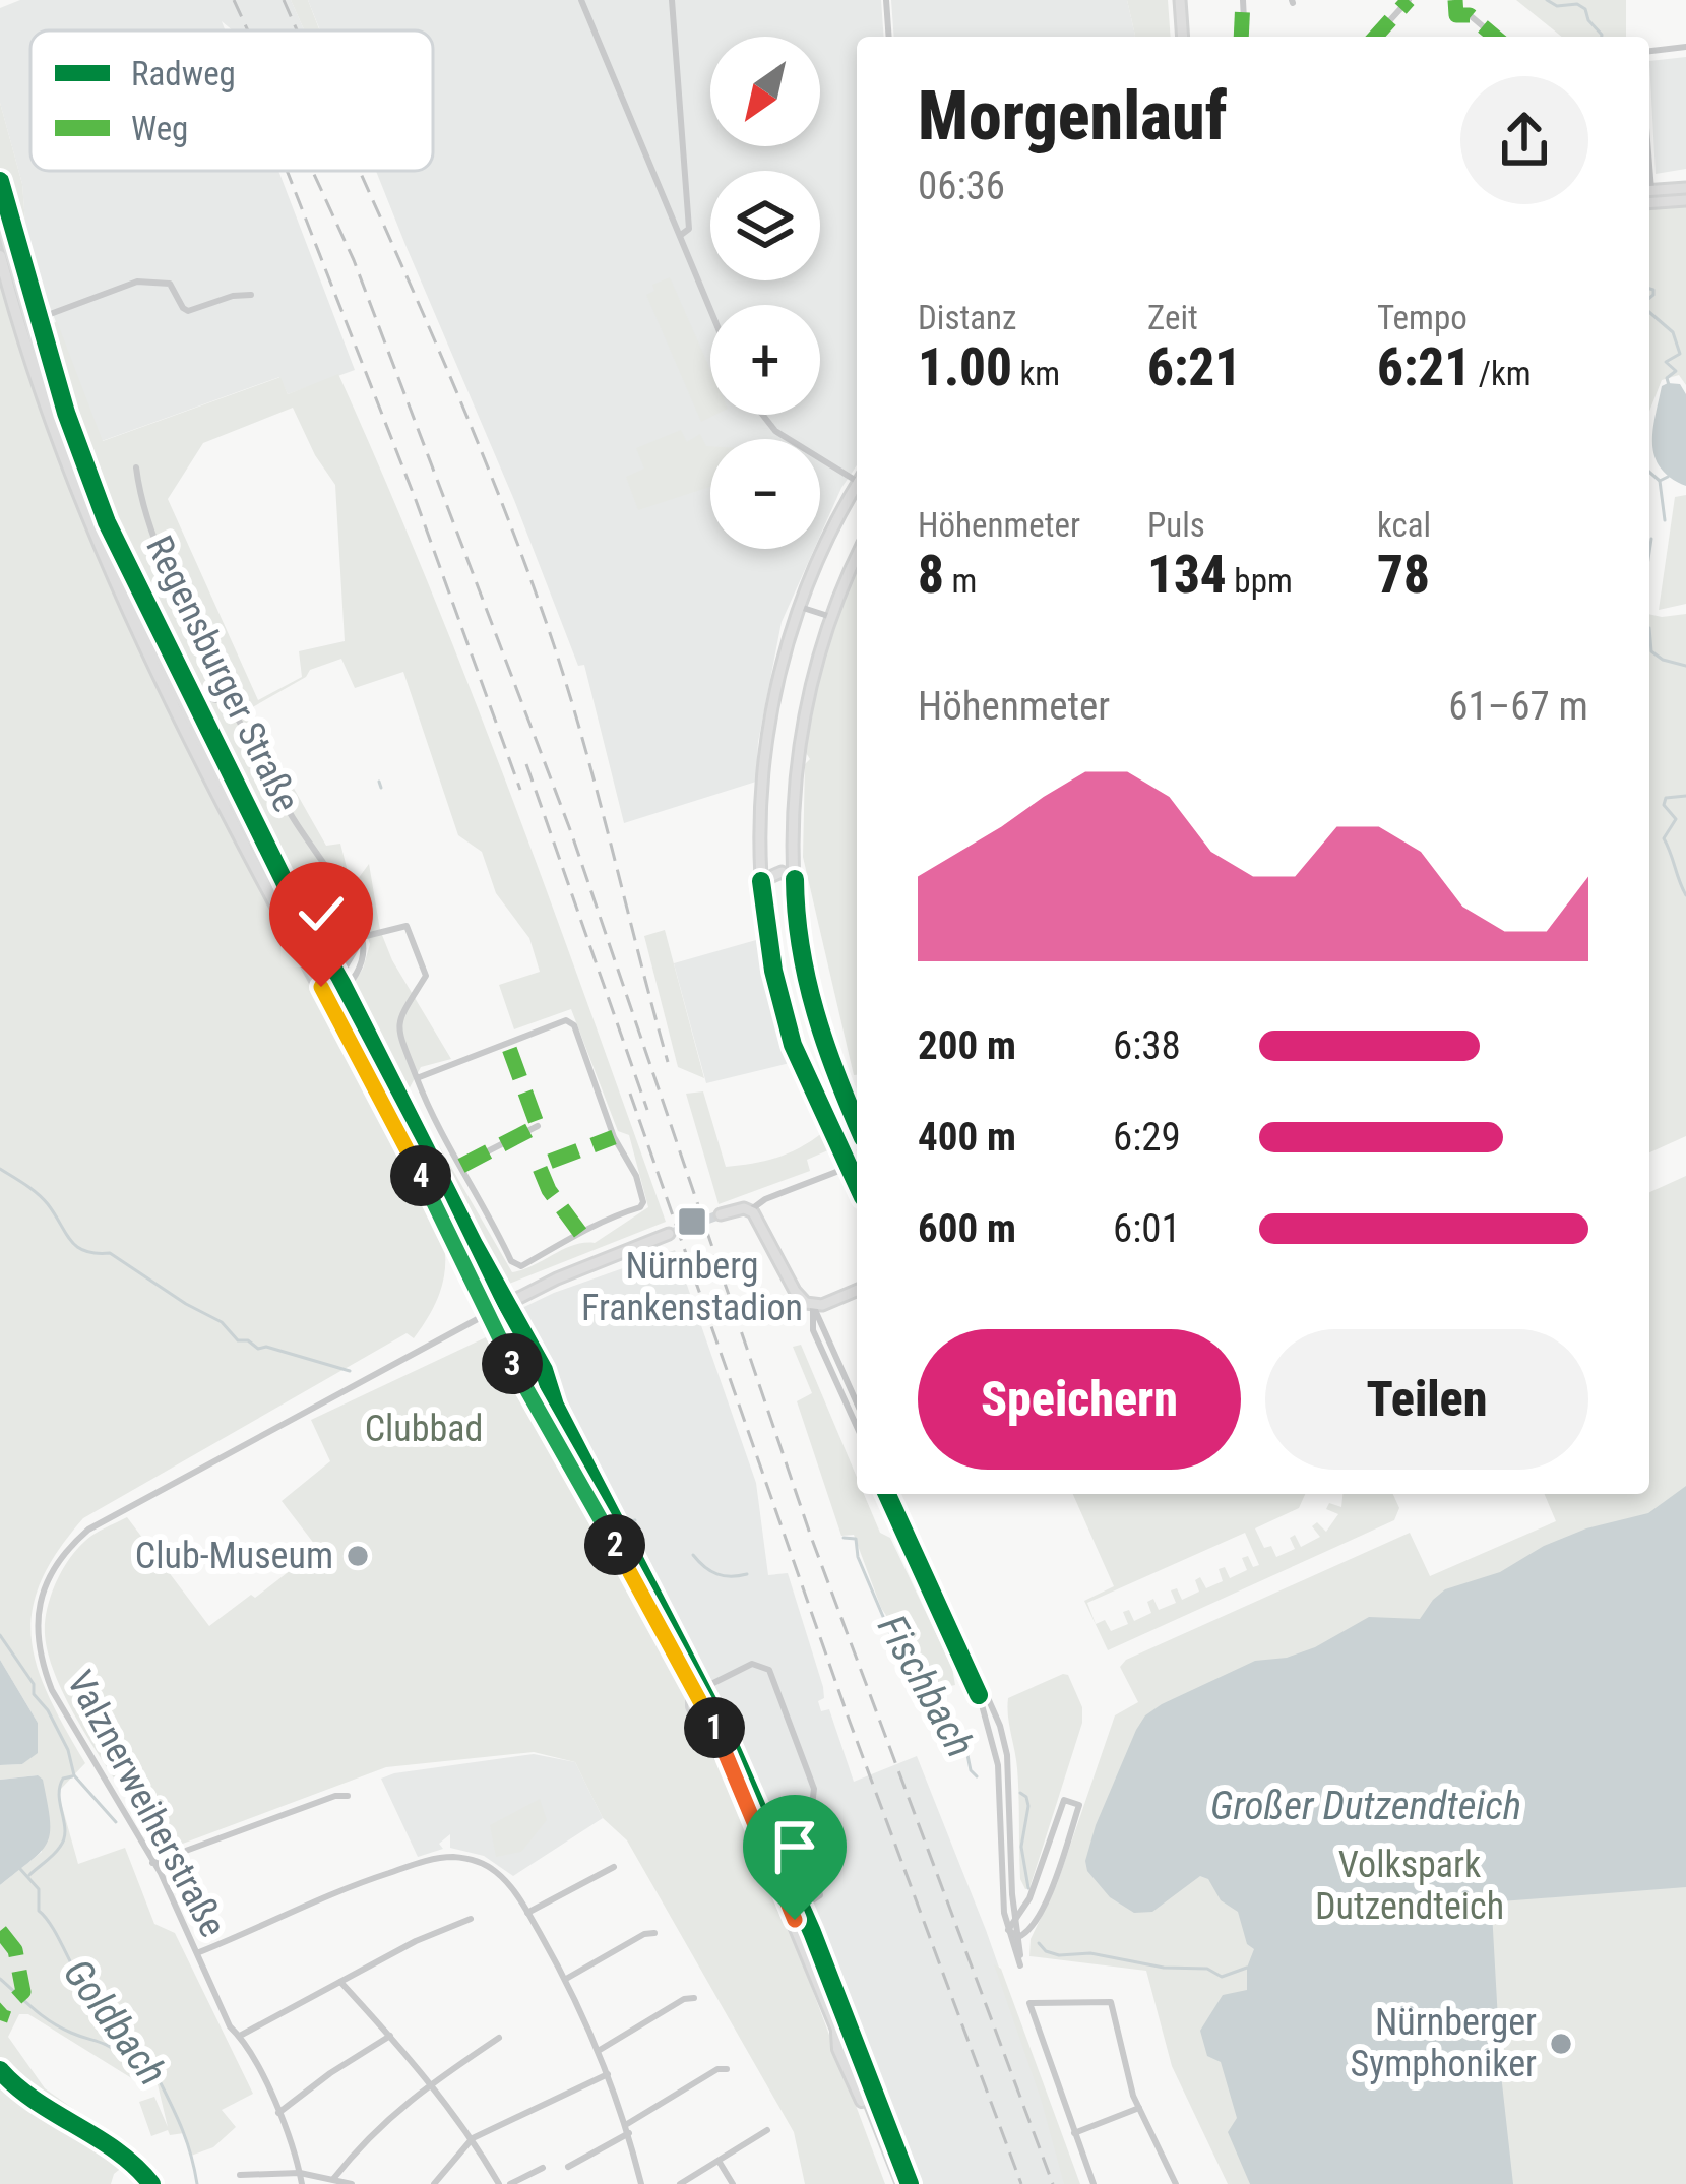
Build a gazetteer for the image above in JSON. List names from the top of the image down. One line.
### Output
{"streets":{"main road":["Regensburger Straße"],"street":["Valznerweiherstraße"]},"crossings":[["Regensburger Straße","Valznerweiherstraße"]],"water":["Fischbach","Großer Dutzendteich","Goldbach"],"parks":["Clubbad","Volkspark Dutzendteich"],"places":{"transit":["Nürnberg Frankenstadion"],"other":["Club-Museum","Nürnberger Symphoniker"]},"legend":["Radweg","Weg"],"north":"bottom left","page":{"map_buttons":["+","−"],"heading":["Morgenlauf","06:36"],"stats":[["Distanz","1.00 km"],["Zeit","6:21"],["Tempo","6:21 /km"],["Höhenmeter","8 m"],["Puls","134 bpm"],["kcal","78"]],"chart":["Höhenmeter","61–67 m"],"list":[{"name":"200 m","note":"6:38"},{"name":"400 m","note":"6:29"},{"name":"600 m","note":"6:01"}],"pins":["4","3","2","1"],"buttons":["Speichern","Teilen"]}}
